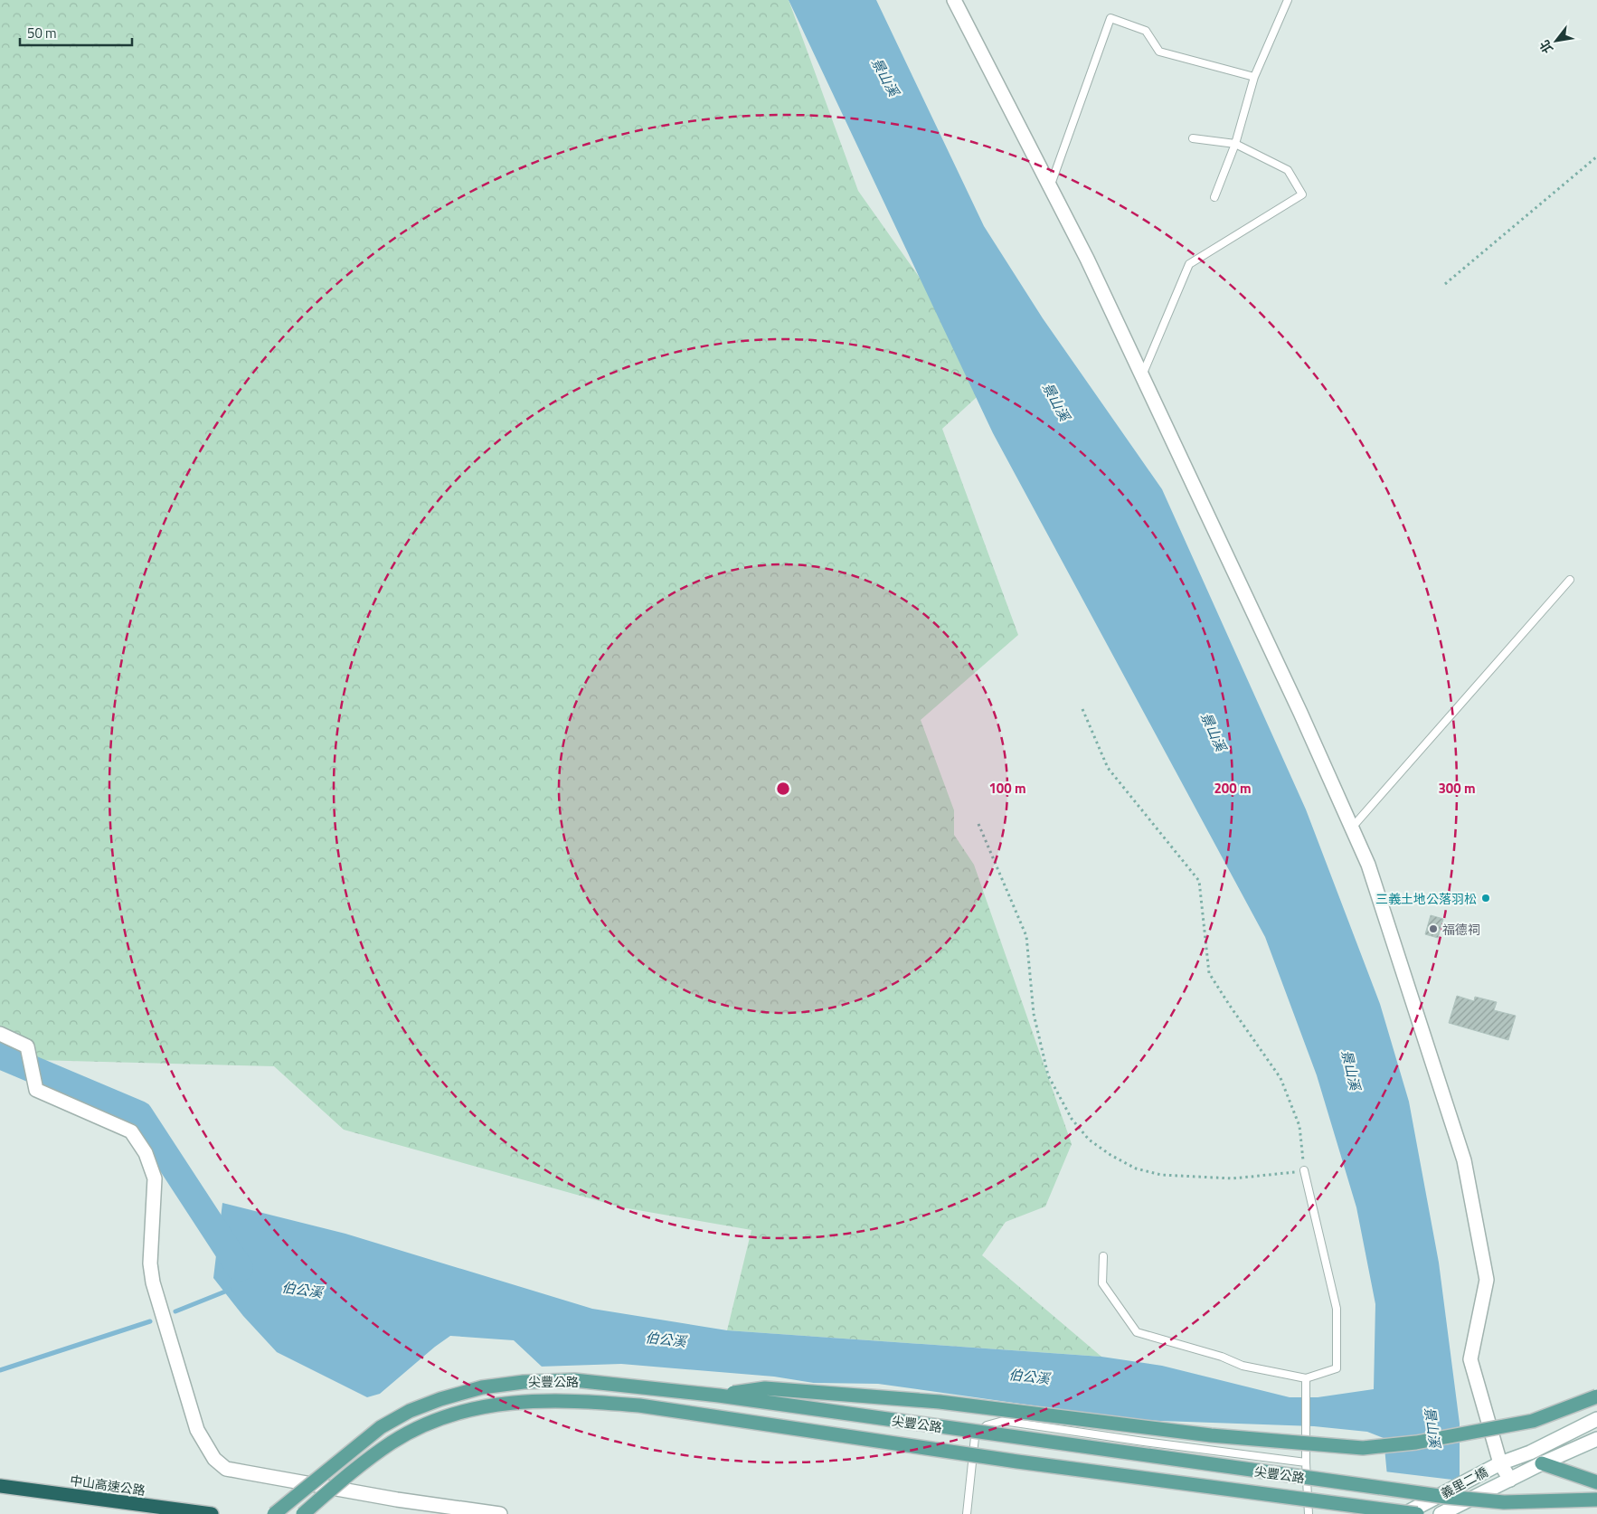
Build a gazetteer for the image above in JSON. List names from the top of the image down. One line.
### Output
{"streets":{"highway":["中山高速公路"],"main road":["尖豐公路"],"street":["義里二橋"]},"water":["景山溪","伯公溪"],"places":["三義土地公落羽松","福德祠"],"scale_bar":"50 m","north":"bottom left","rings":["100 m","200 m","300 m"]}
